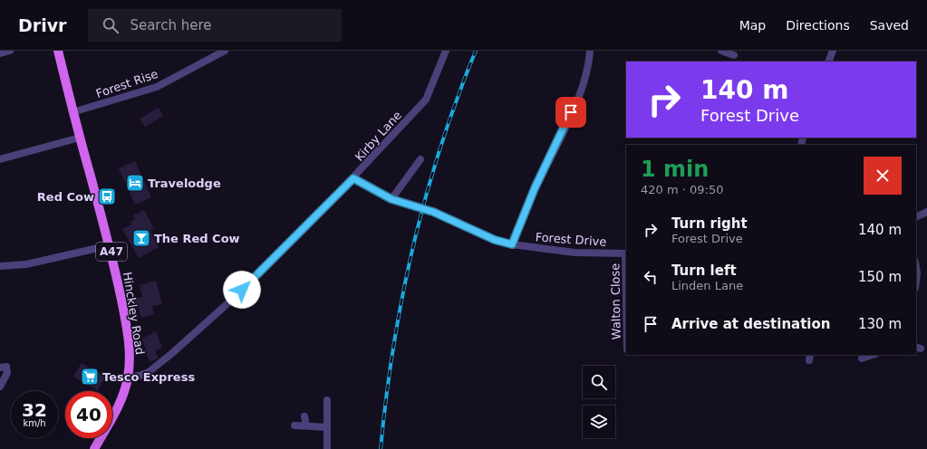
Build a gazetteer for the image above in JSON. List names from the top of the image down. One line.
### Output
{"streets":{"main road":["A47","Hinckley Road"],"street":["Forest Rise","Kirby Lane","Forest Drive"]},"crossings":[["Forest Rise","Hinckley Road"],["Kirby Lane","Forest Drive"],["Kirby Lane","Hinckley Road"]],"places":{"hotel":["Travelodge"],"bus stop":["Red Cow"],"bar":["The Red Cow"],"supermarket":["Tesco Express"]},"page":{"header":"Drivr","search":"Search here","nav":["Map","Directions","Saved"],"turn":["140 m","Forest Drive"],"heading":["1 min","420 m · 09:50"],"list":[{"name":"Turn right","note":"Forest Drive","value":"140 m"},{"name":"Turn left","note":"Linden Lane","value":"150 m"},{"name":"Arrive at destination","value":"130 m"}],"speed":"32 km/h","limit":"40"}}
